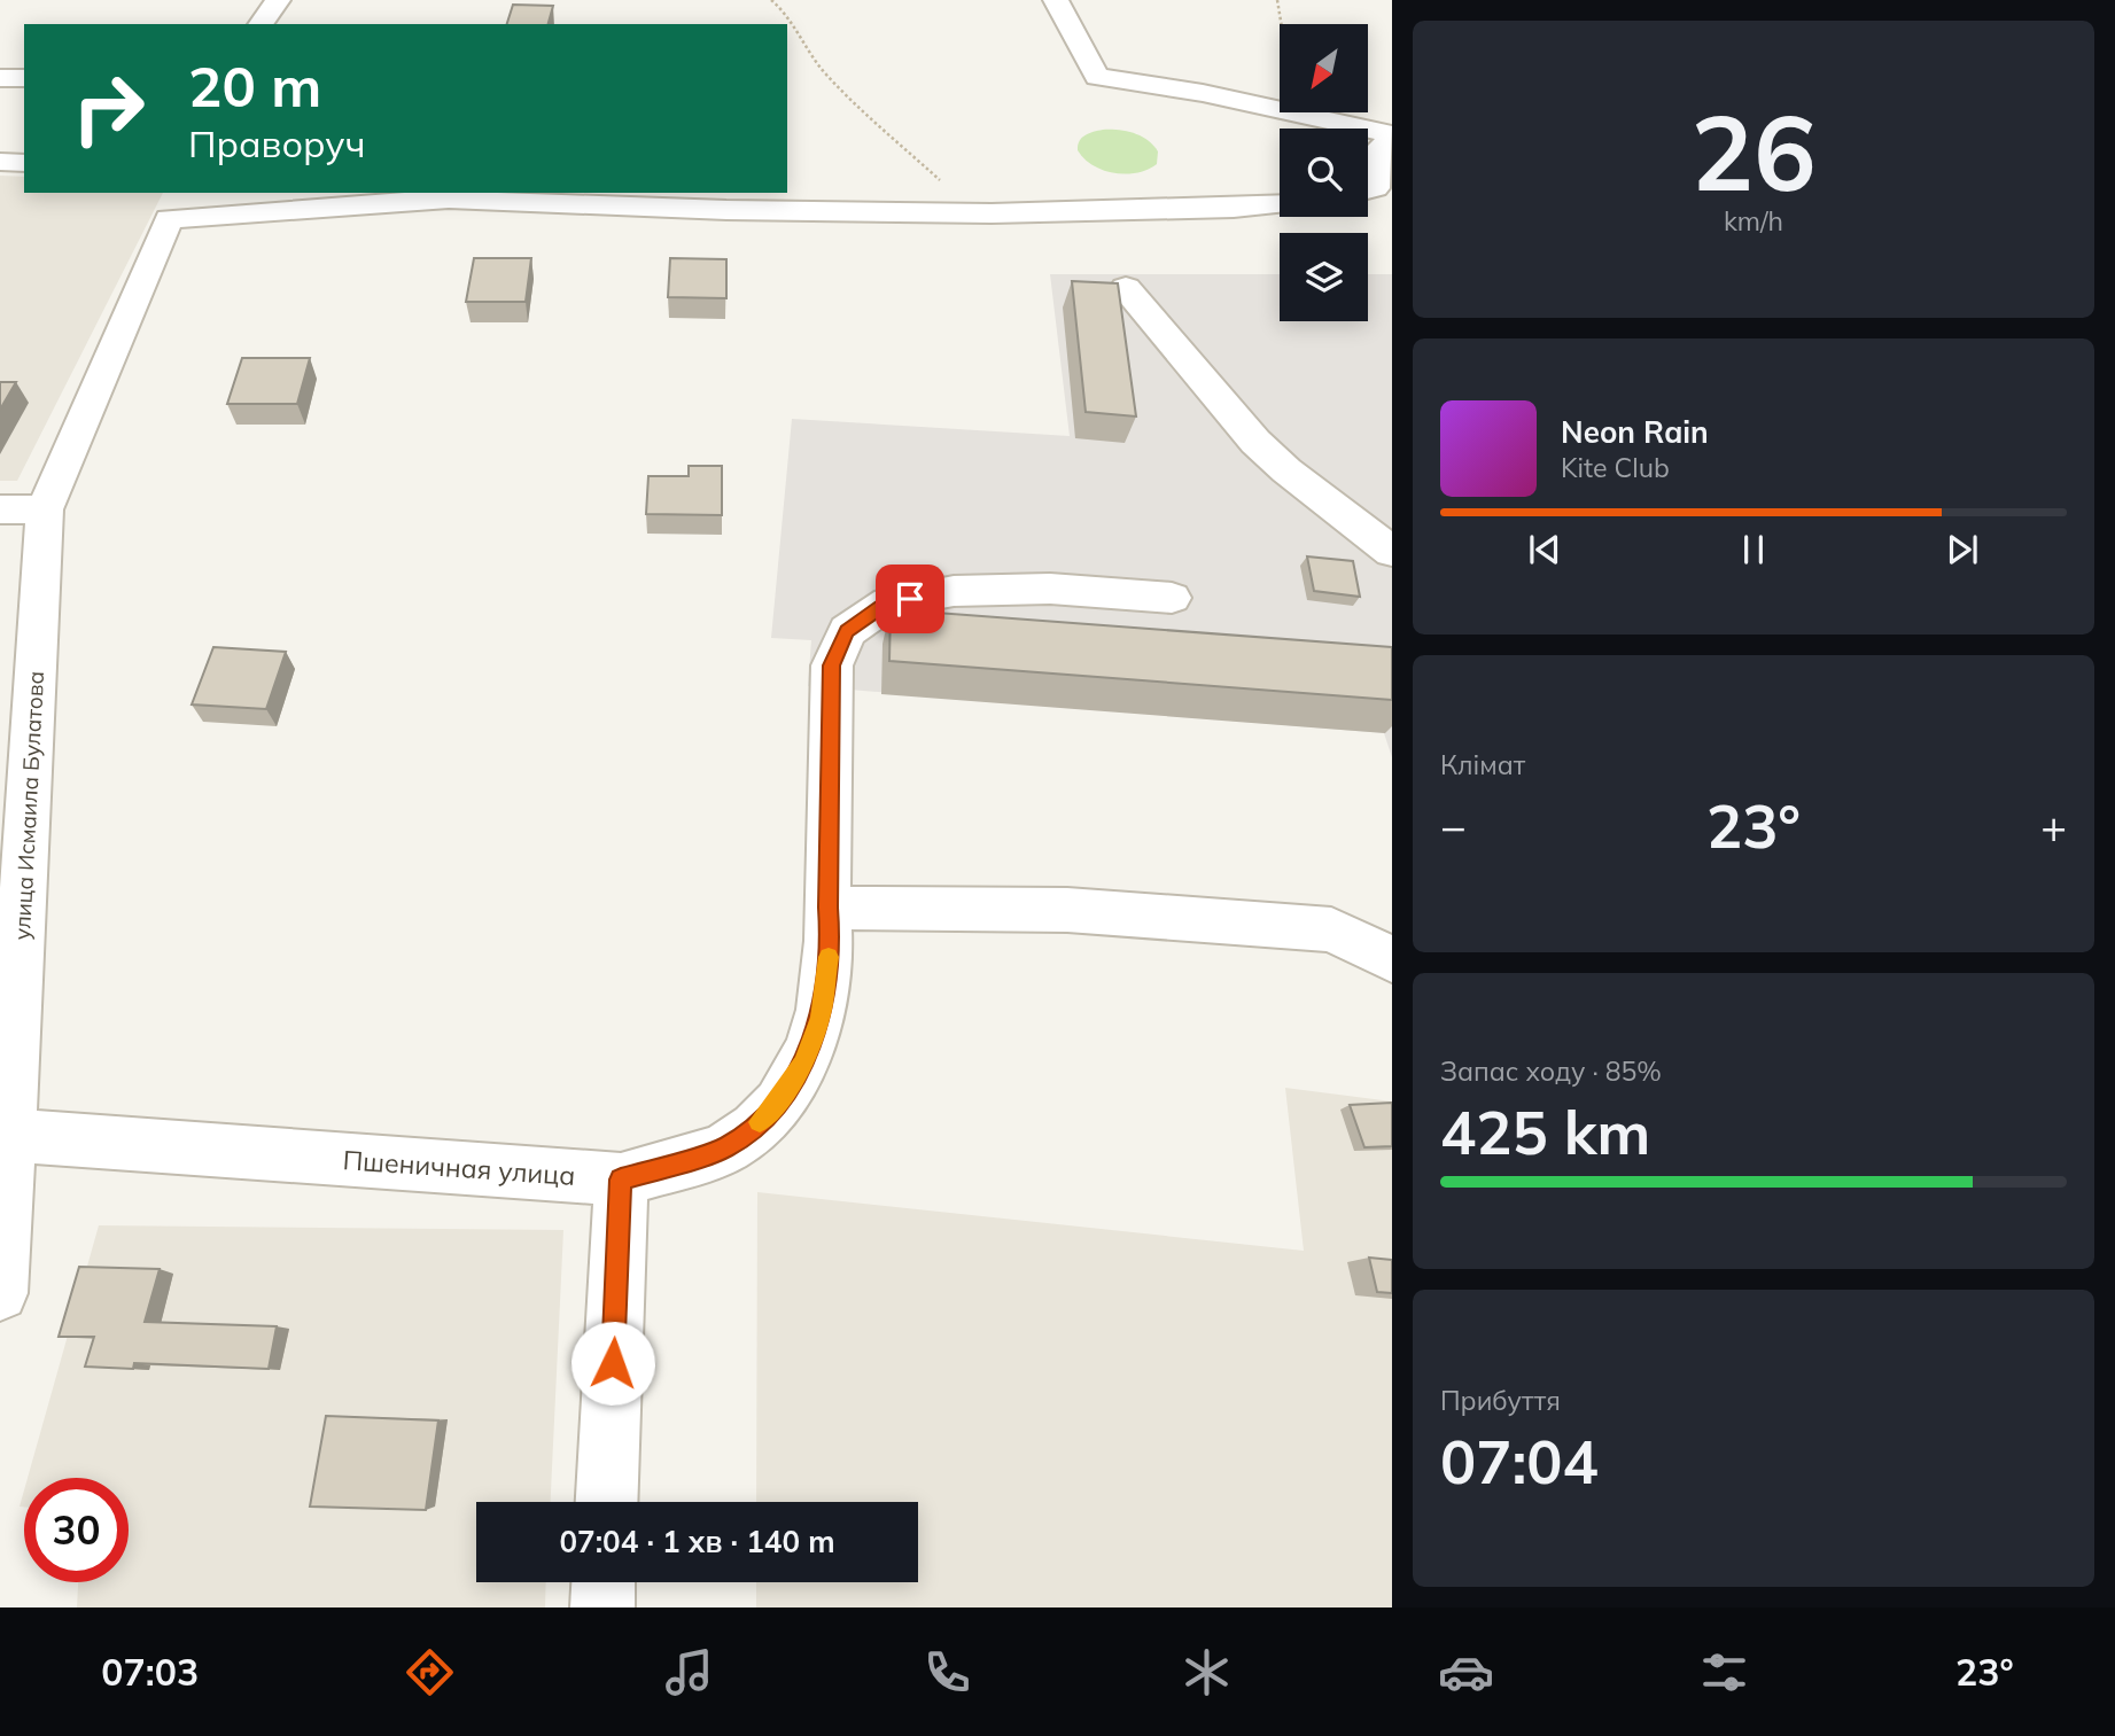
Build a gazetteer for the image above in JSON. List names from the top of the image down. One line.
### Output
{"streets":{"street":["улица Исмаила Булатова","Пшеничная улица"]},"crossings":[["улица Исмаила Булатова","Пшеничная улица"]],"north":"bottom left","page":{"tile":[["26","km/h"],"Клімат",["Запас ходу · 85%","425 km"],["Прибуття","07:04"]],"turn":["20 m","Праворуч"],"song":["Neon Rain","Kite Club"],"heat":["−","23°","+"],"limit":"30","trip":"07:04 · 1 хв · 140 m","tabs":["07:03","23°"]}}
